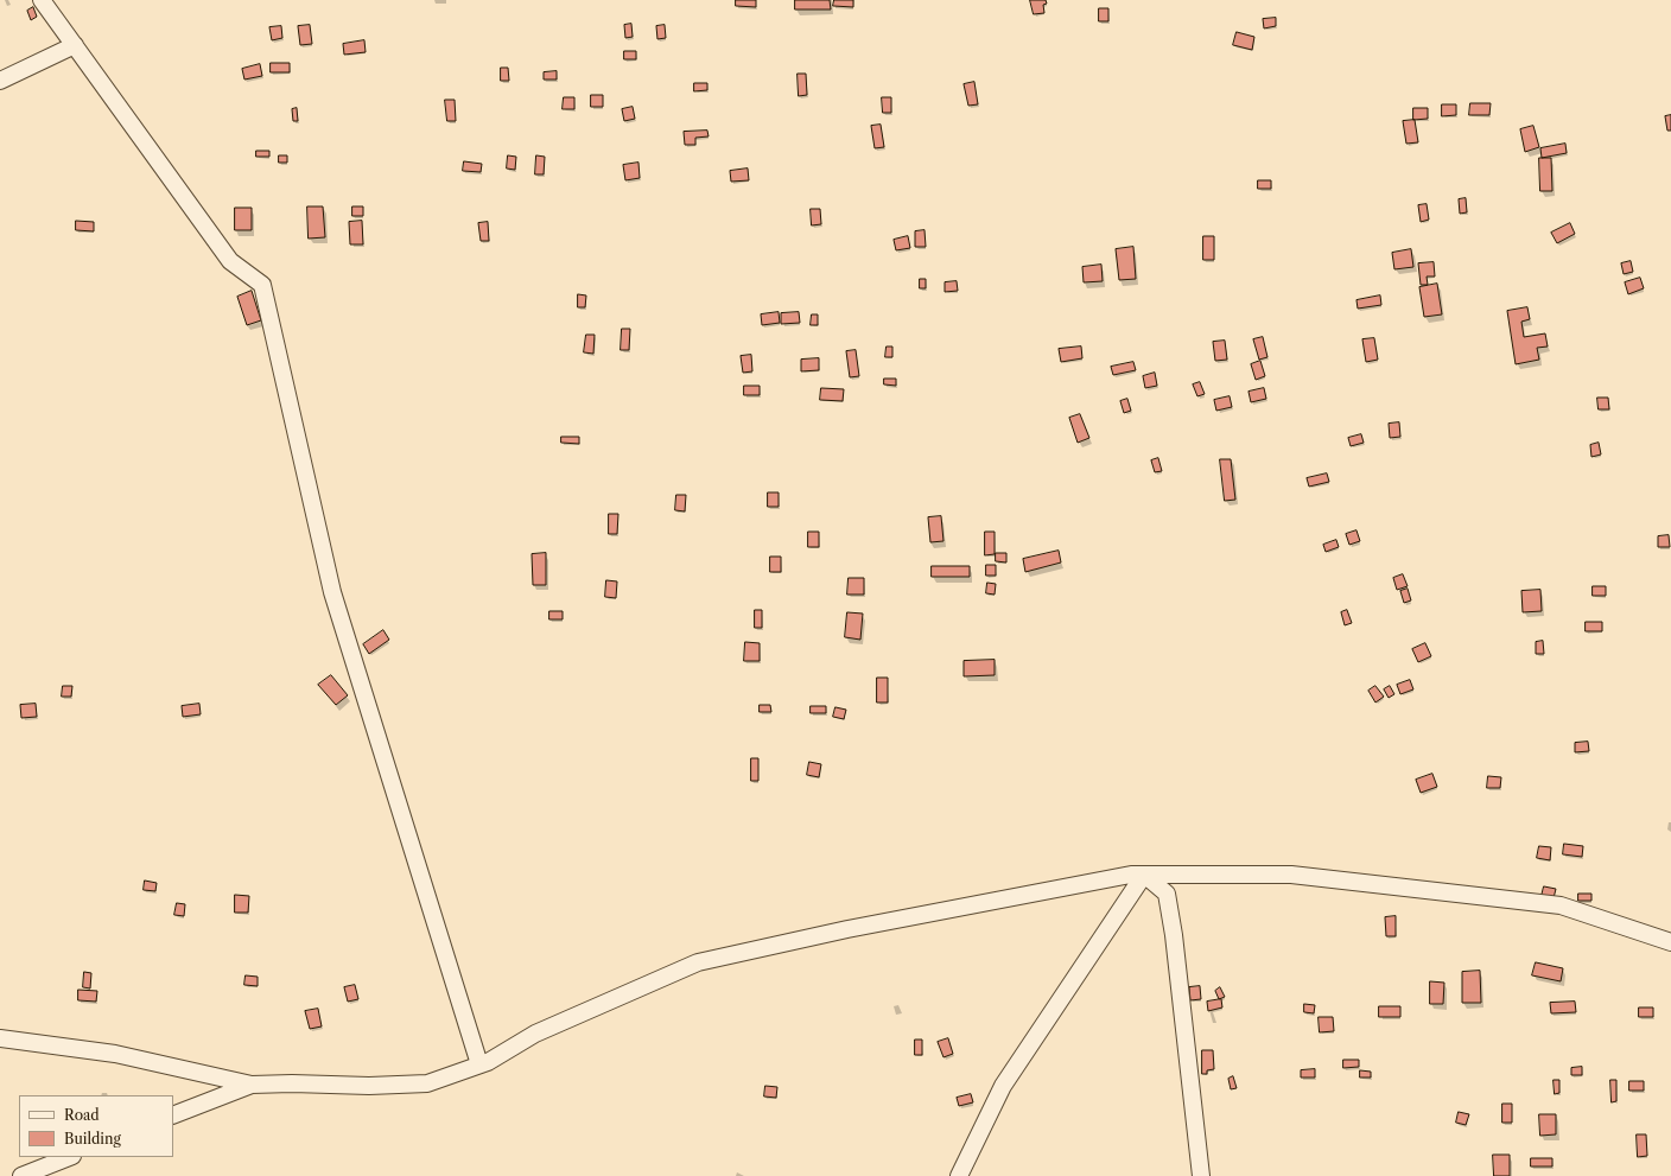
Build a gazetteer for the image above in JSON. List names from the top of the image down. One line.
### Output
{"legend":["Road","Building"]}
